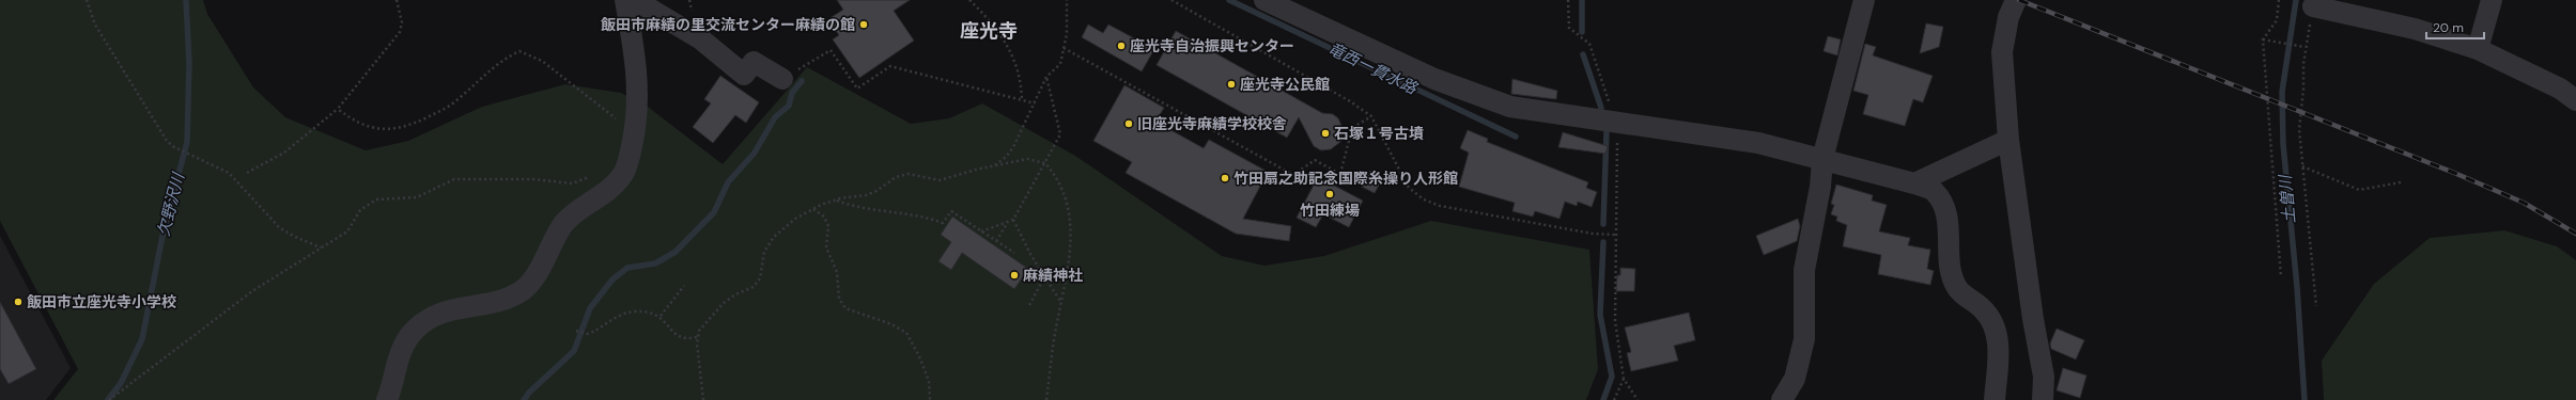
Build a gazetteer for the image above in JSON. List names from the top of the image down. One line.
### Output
{"districts":["座光寺"],"water":["竜西一貫水路","土曽川","欠野沢川"],"places":["飯田市麻績の里交流センター麻績の館","座光寺自治振興センター","座光寺公民館","旧座光寺麻績学校校舎","石塚１号古墳","竹田扇之助記念国際糸操り人形館","竹田練場","麻績神社","飯田市立座光寺小学校"],"scale_bar":"20 m"}
